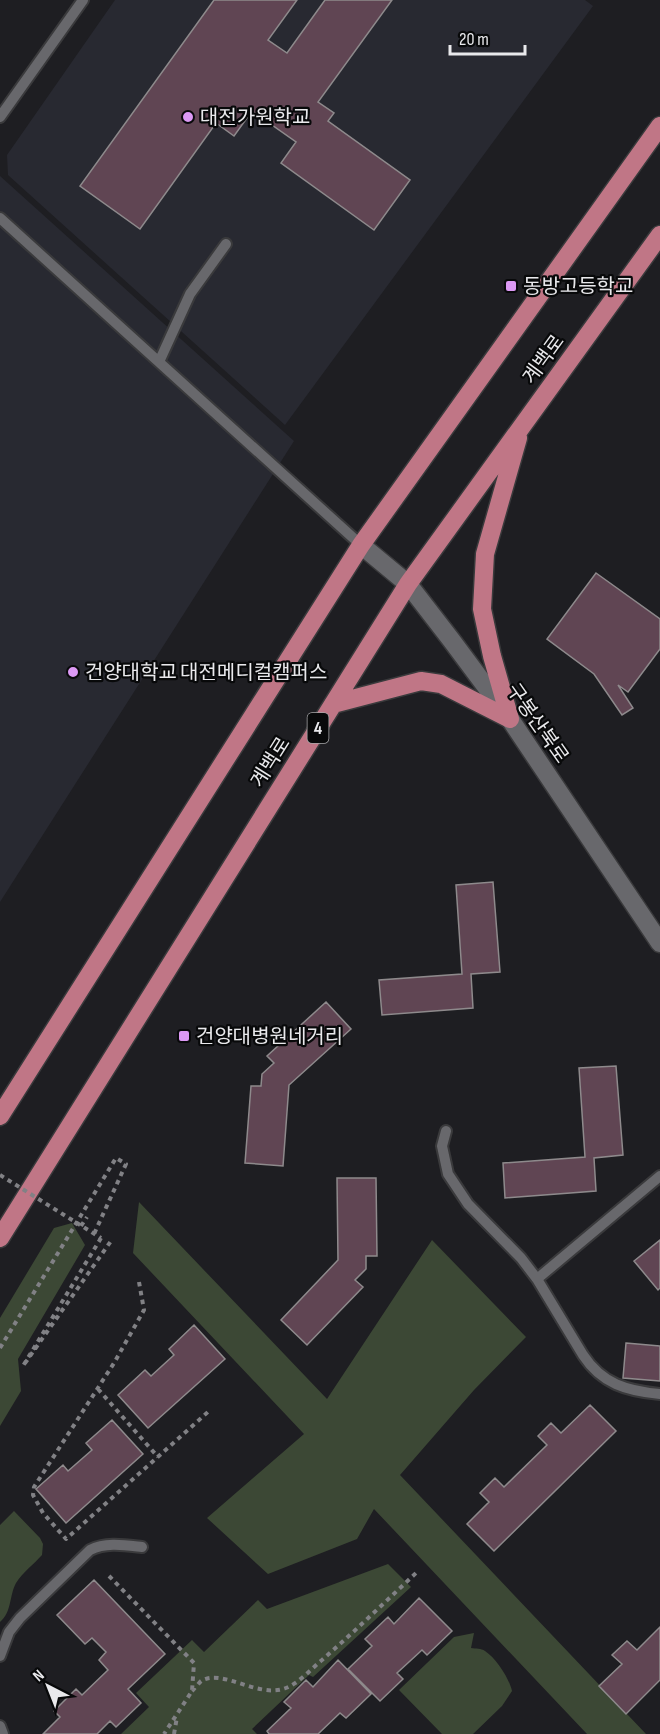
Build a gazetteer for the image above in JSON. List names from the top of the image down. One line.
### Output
{"streets":{"main road":["계백로","구봉산북로","4"]},"crossings":[["계백로","구봉산북로"]],"places":{"other":["대전가원학교","건양대학교 대전메디컬캠퍼스"],"transit":["동방고등학교","건양대병원네거리"]},"scale_bar":"20 m","north":"top left"}
